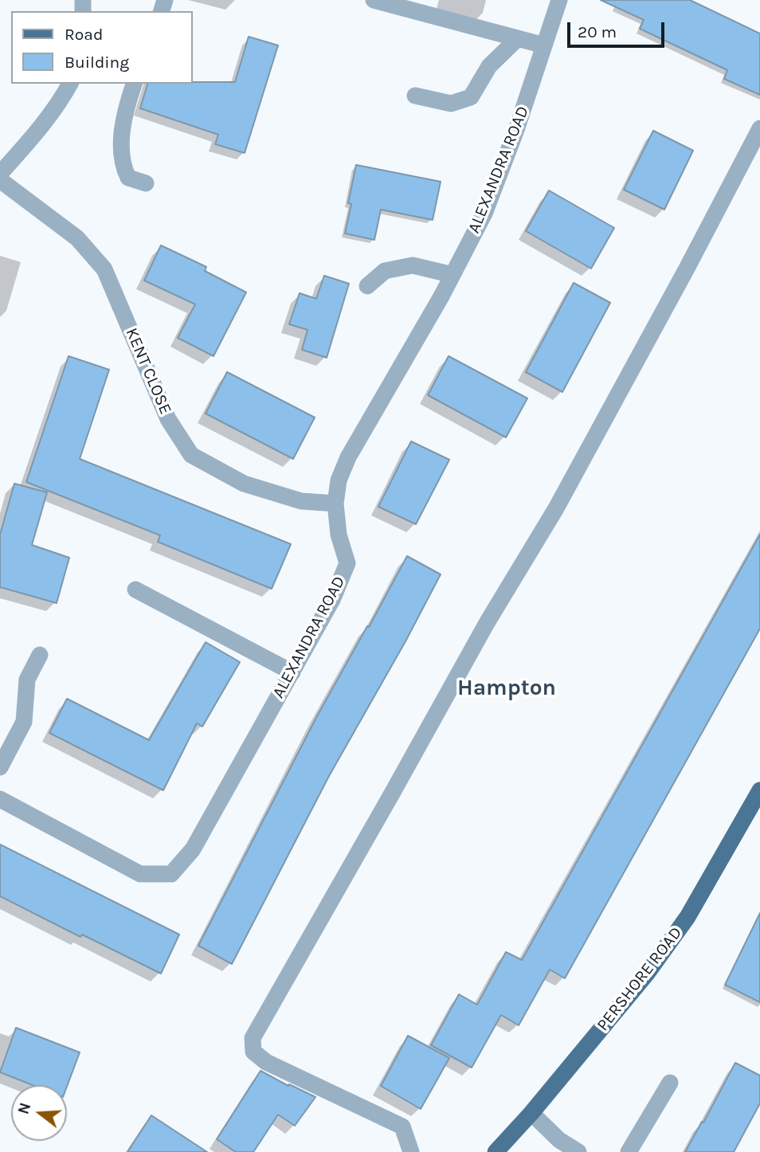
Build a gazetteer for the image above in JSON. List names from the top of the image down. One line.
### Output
{"streets":{"main road":["PERSHORE ROAD"],"street":["ALEXANDRA ROAD","KENT CLOSE"]},"crossings":[["ALEXANDRA ROAD","KENT CLOSE"]],"districts":["Hampton"],"legend":["Road","Building"],"scale_bar":"20 m","north":"left"}
